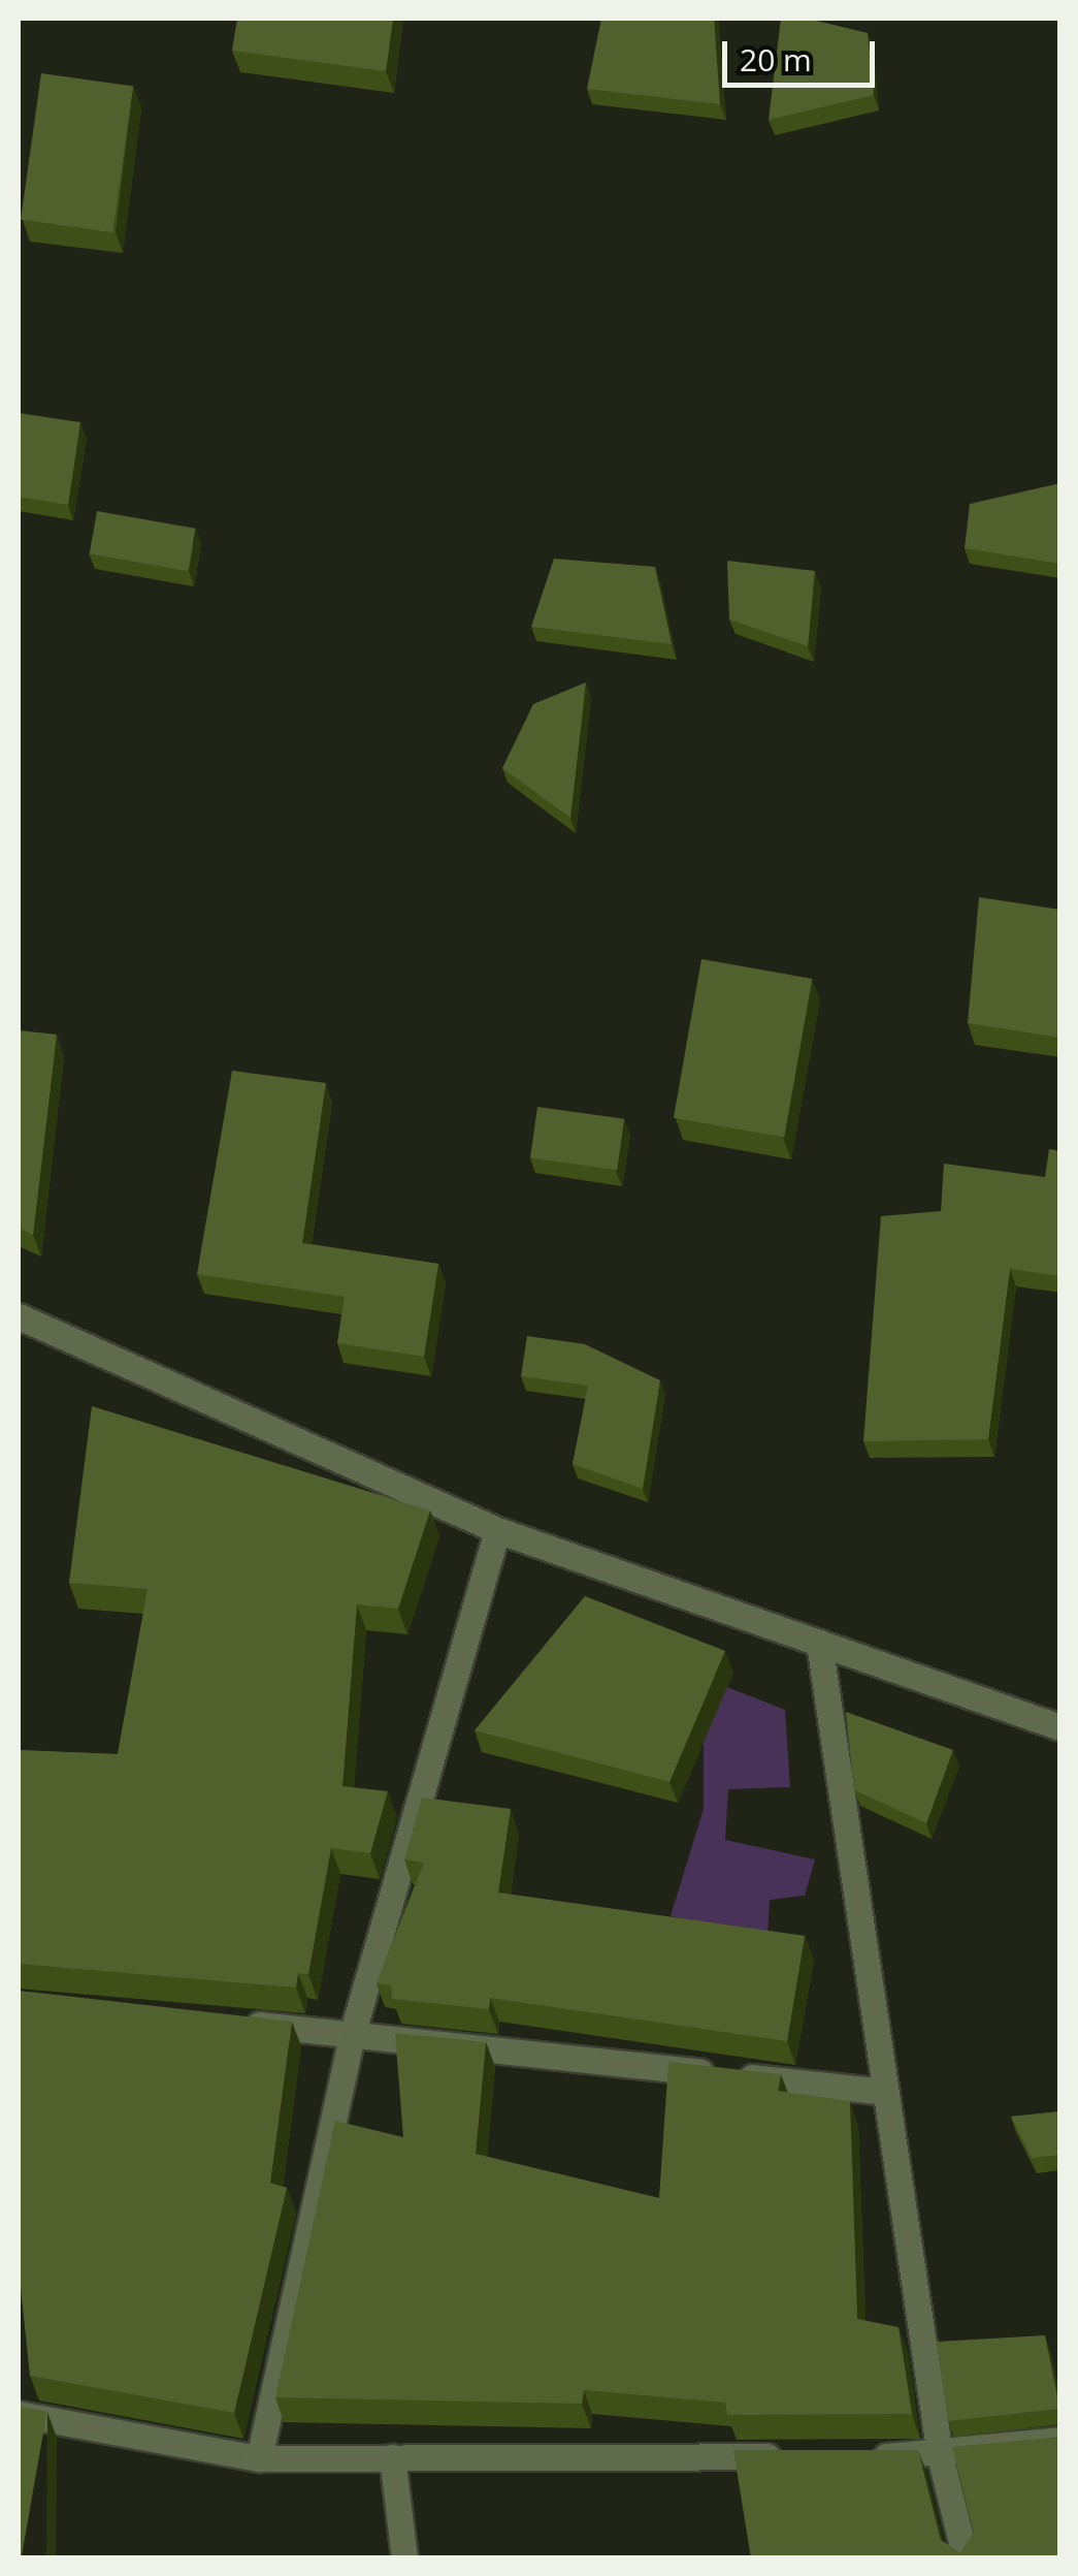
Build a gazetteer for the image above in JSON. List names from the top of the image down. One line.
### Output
{"scale_bar":"20 m"}
